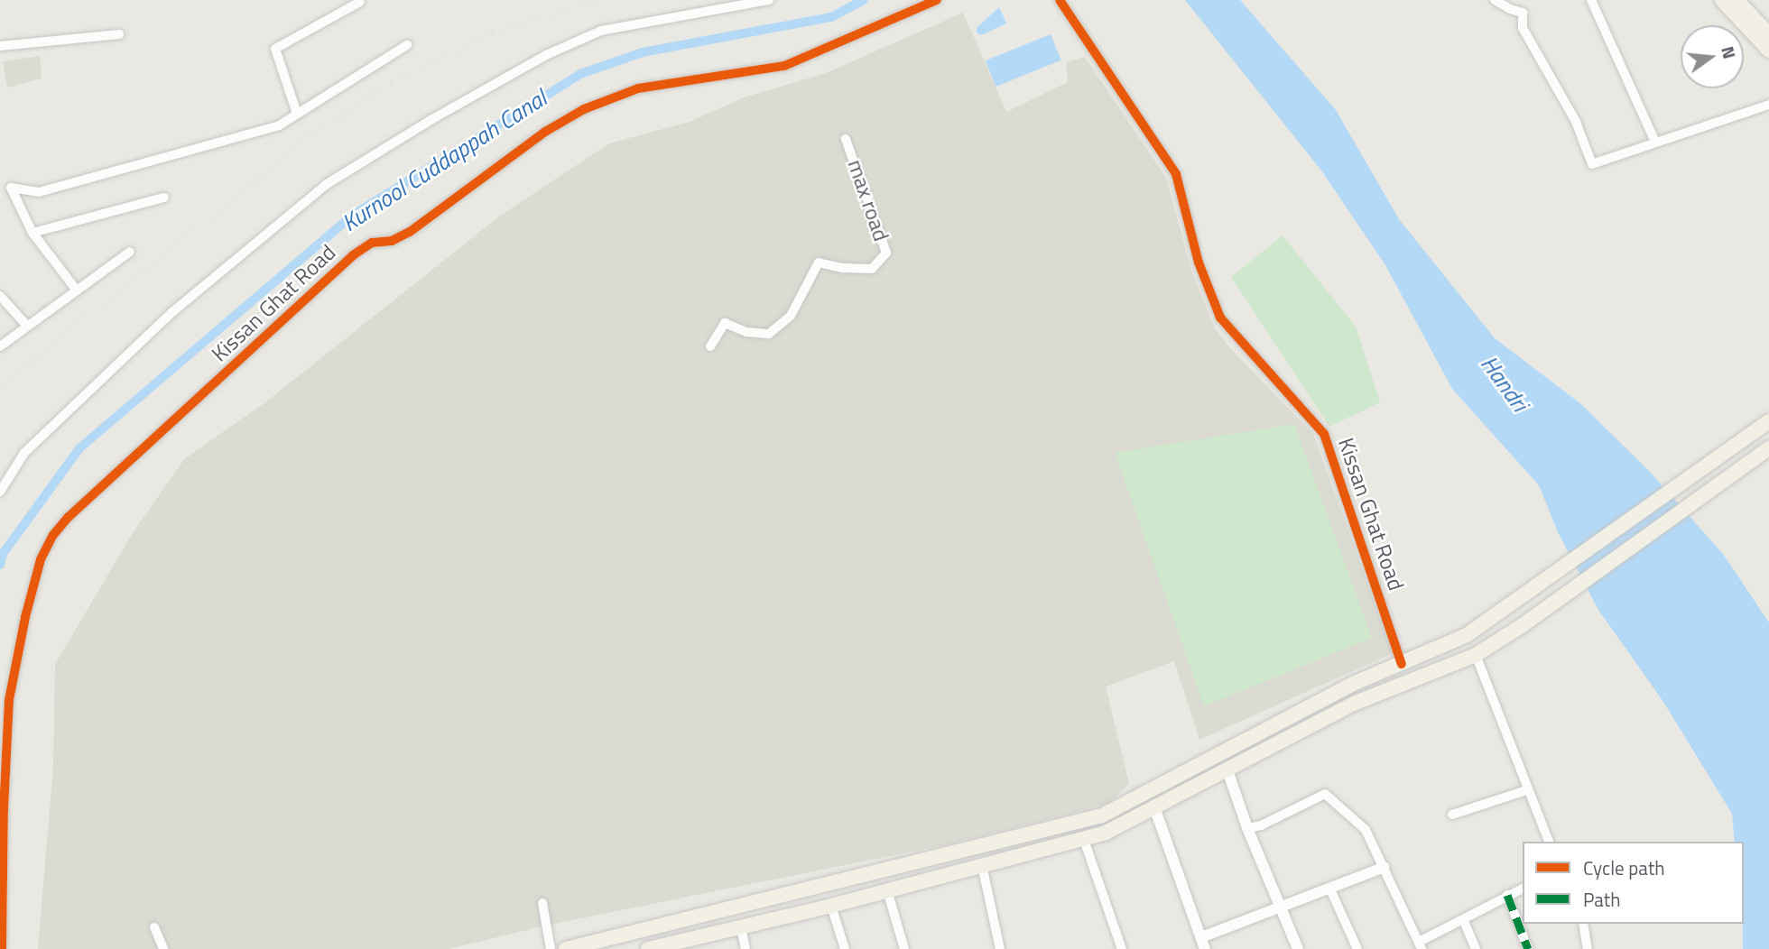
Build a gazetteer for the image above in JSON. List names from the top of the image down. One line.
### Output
{"streets":{"street":["max road","Kissan Ghat Road"]},"water":["Kurnool Cuddappah Canal","Handri"],"legend":["Cycle path","Path"],"north":"right"}
